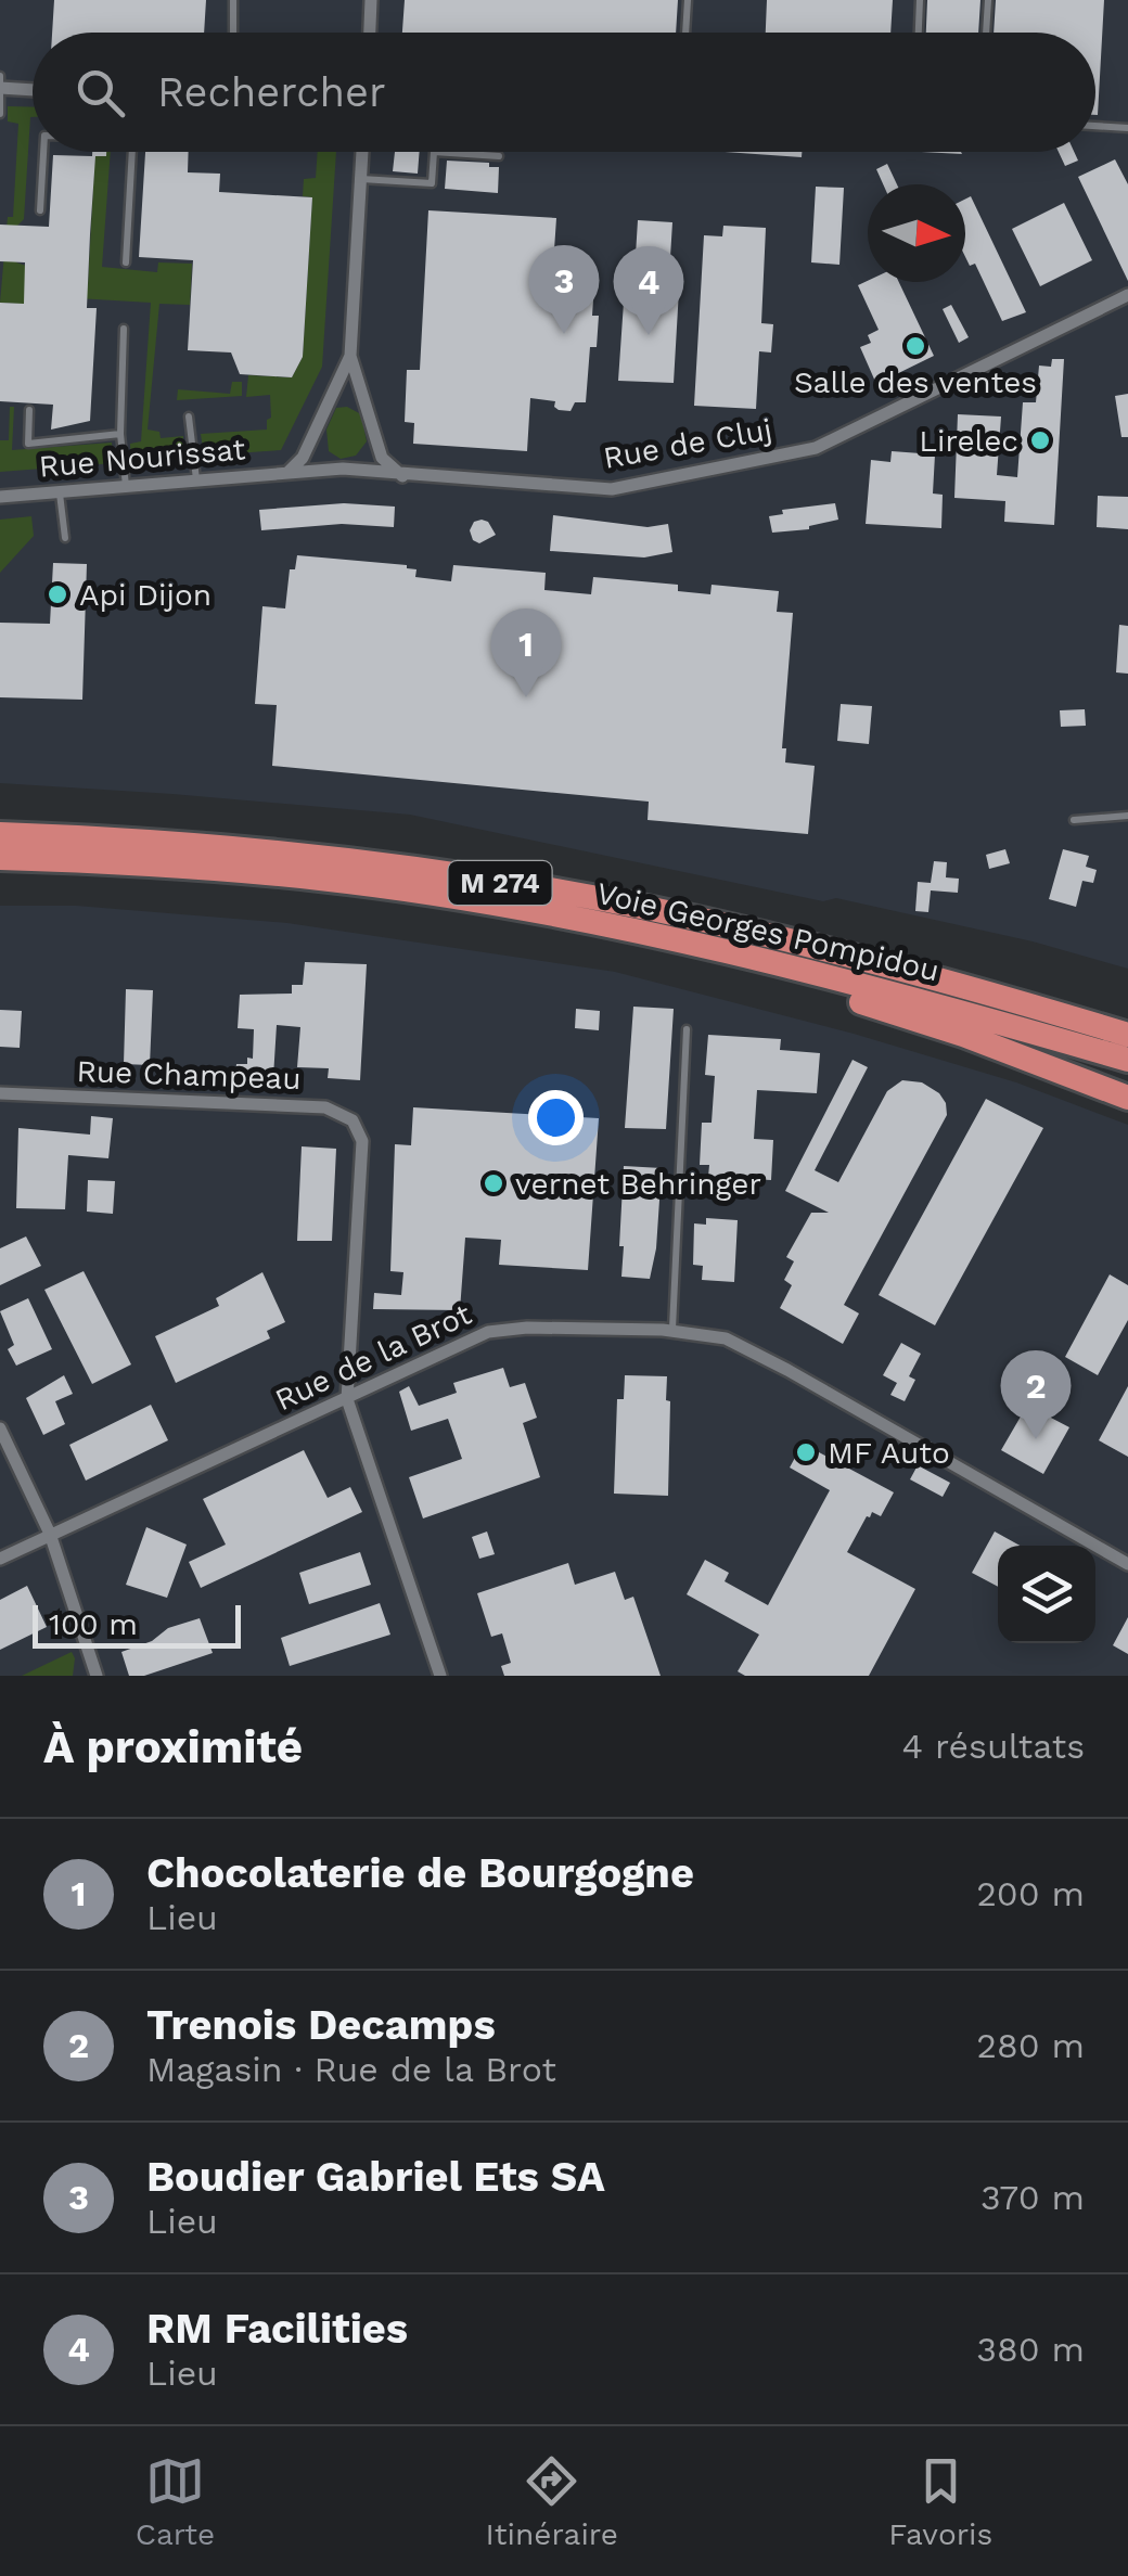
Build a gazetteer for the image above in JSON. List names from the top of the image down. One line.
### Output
{"streets":{"highway":["M 274","Voie Georges Pompidou"],"street":["Rue de Cluj","Rue Nourissat","Rue Champeau","Rue de la Brot"]},"crossings":[["Rue de Cluj","Rue Nourissat"],["Rue Champeau","Rue de la Brot"]],"places":["Salle des ventes","Lirelec","Api Dijon","vernet Behringer","MF Auto"],"scale_bar":"100 m","north":"right","page":{"search":"Rechercher","pins":["3","4","1","2"],"scale":"100 m","heading":["À proximité","4 résultats"],"list":[{"mark":"1","name":"Chocolaterie de Bourgogne","note":"Lieu","value":"200 m"},{"mark":"2","name":"Trenois Decamps","note":"Magasin · Rue de la Brot","value":"280 m"},{"mark":"3","name":"Boudier Gabriel Ets SA","note":"Lieu","value":"370 m"},{"mark":"4","name":"RM Facilities","note":"Lieu","value":"380 m"}],"nav":["Carte","Itinéraire","Favoris"]}}
